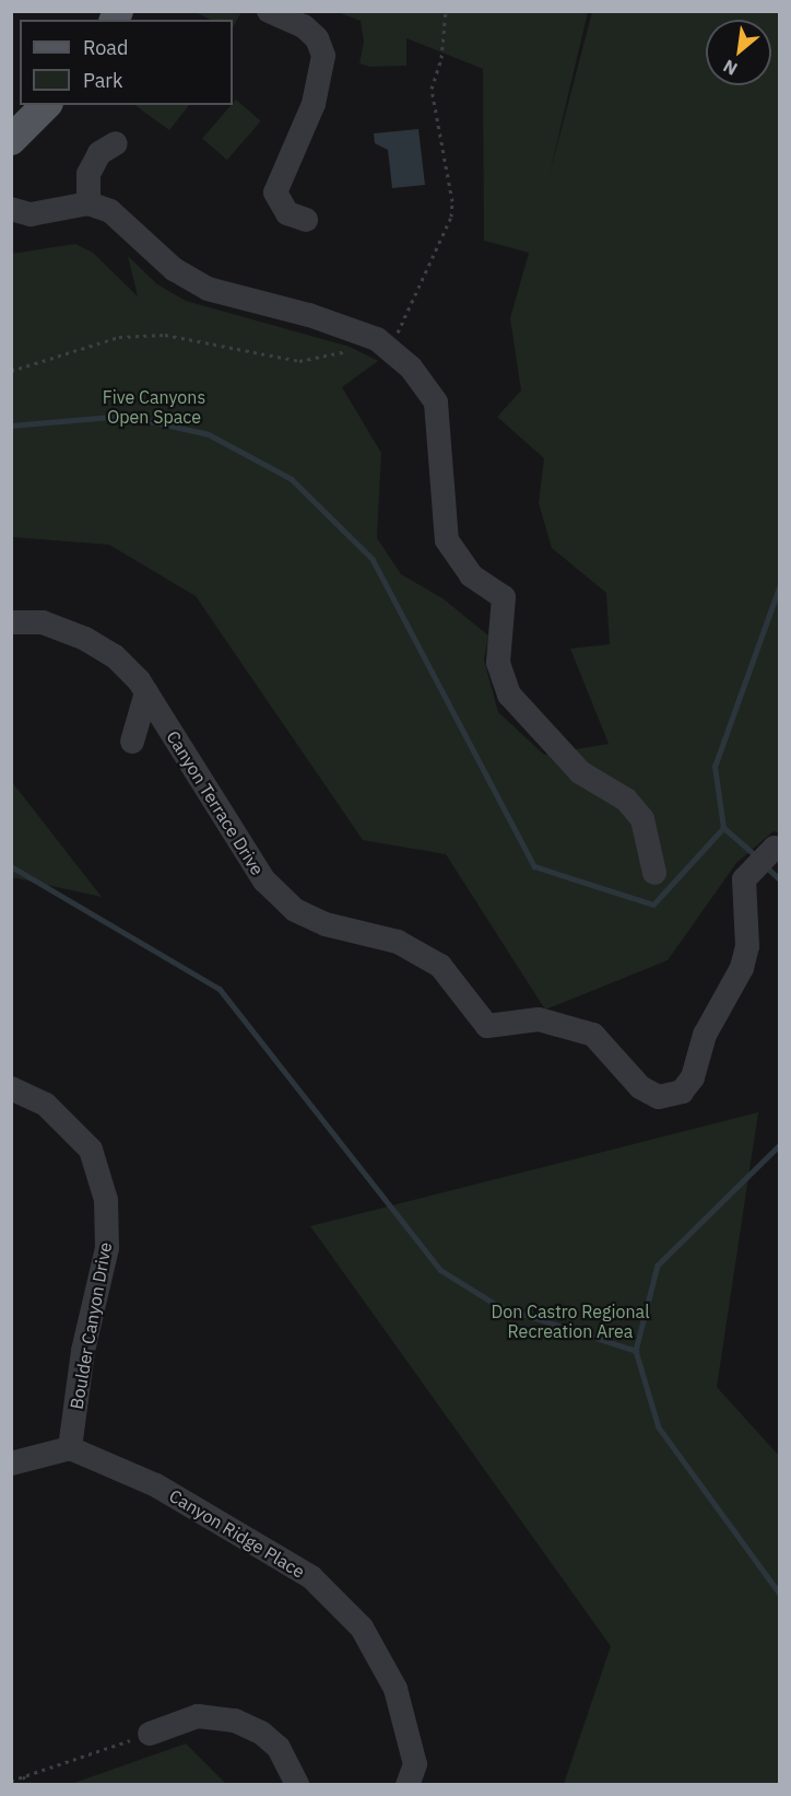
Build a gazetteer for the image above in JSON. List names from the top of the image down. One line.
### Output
{"streets":{"street":["Canyon Terrace Drive","Boulder Canyon Drive","Canyon Ridge Place"]},"crossings":[["Boulder Canyon Drive","Canyon Ridge Place"]],"parks":["Five Canyons Open Space","Don Castro Regional Recreation Area"],"legend":["Road","Park"],"north":"bottom left"}
